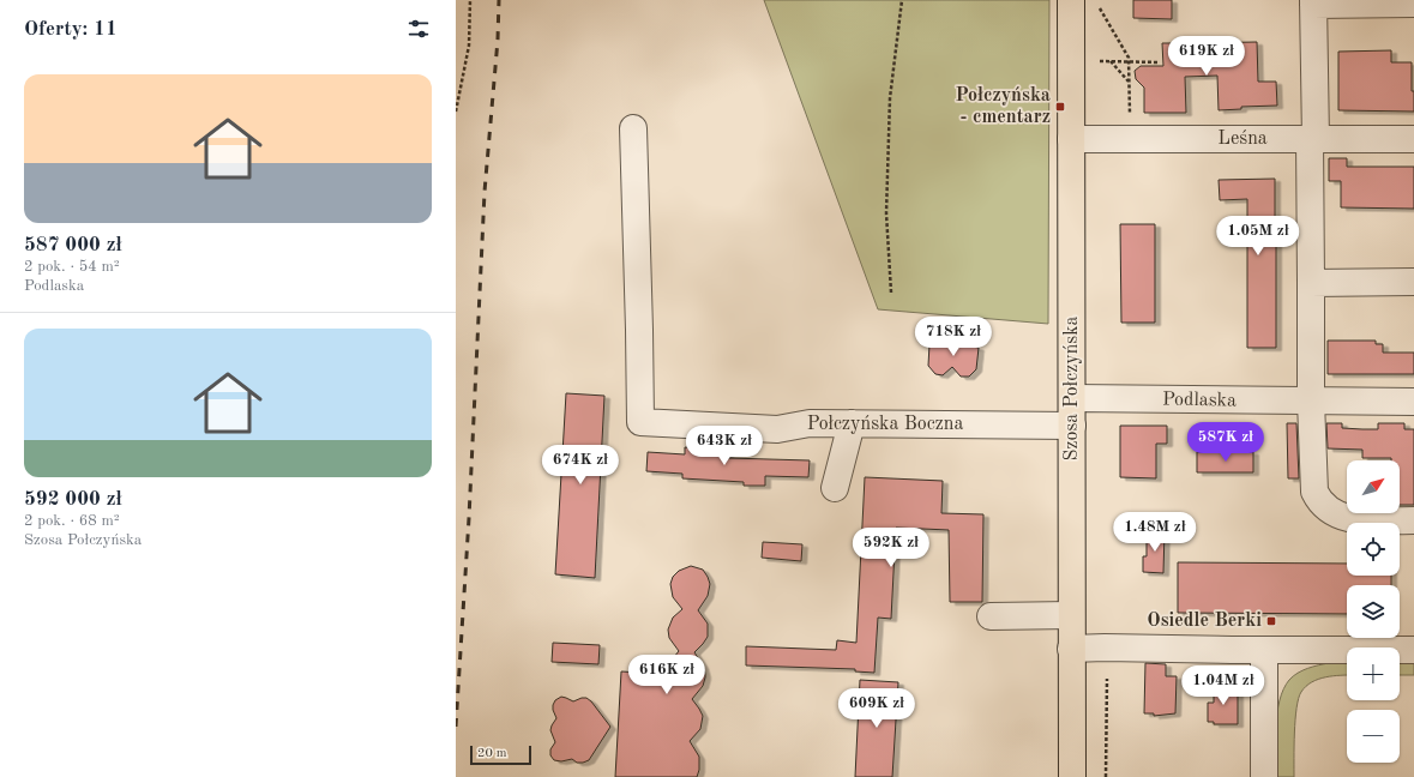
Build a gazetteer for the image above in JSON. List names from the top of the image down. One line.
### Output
{"streets":{"main road":["Szosa Połczyńska"],"street":["Leśna","Podlaska","Połczyńska Boczna"]},"crossings":[["Leśna","Szosa Połczyńska"],["Szosa Połczyńska","Podlaska"],["Szosa Połczyńska","Połczyńska Boczna"]],"places":{"transit":["Połczyńska - cmentarz","Osiedle Berki"]},"scale_bar":"20 m","north":"top right","page":{"heading":"Oferty: 11","price":["619K zł","1.05M zł","718K zł","587K zł","643K zł","674K zł","1.48M zł","592K zł","616K zł","1.04M zł","609K zł"],"list":[{"name":"587 000 zł","note":"2 pok. · 54 m² · Podlaska"},{"name":"592 000 zł","note":"2 pok. · 68 m² · Szosa Połczyńska"}],"map_buttons":["+","−"],"scale":"20 m"}}
